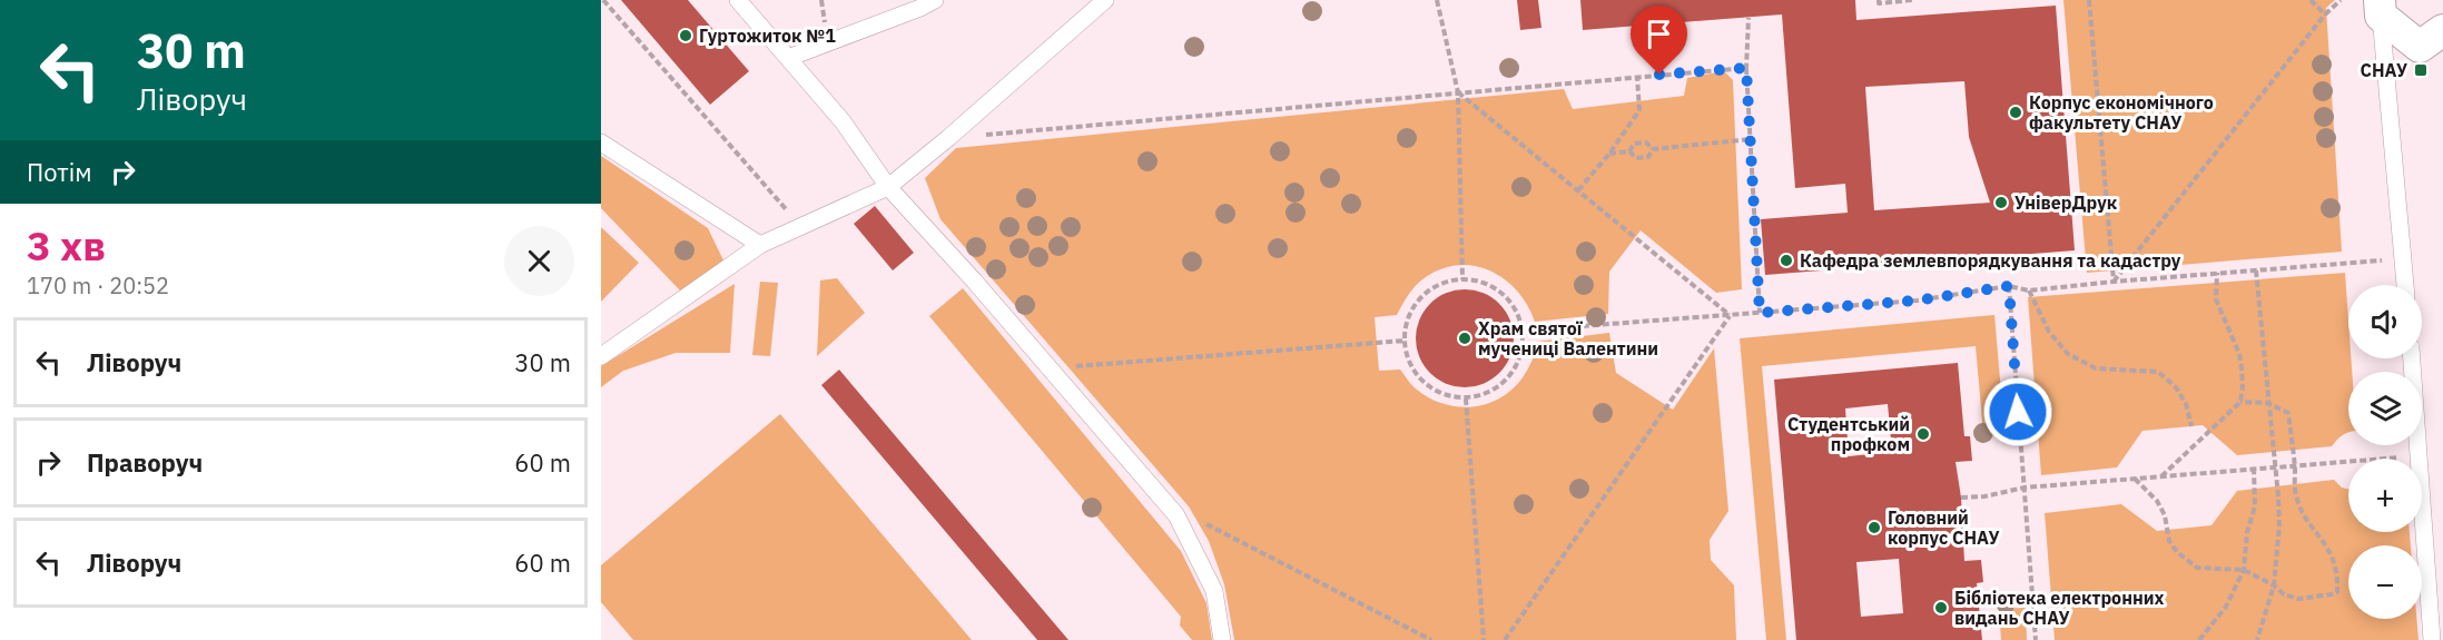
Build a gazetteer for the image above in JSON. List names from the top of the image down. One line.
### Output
{"places":{"other":["Гуртожиток №1","Корпус економічного факультету СНАУ","УніверДрук","Кафедра землевпорядкування та кадастру","Храм святої мучениці Валентини","Студентський профком","Головний корпус СНАУ","Бібліотека електронних видань СНАУ"],"transit":["СНАУ"]},"page":{"turn":["30 m","Ліворуч"],"then":"Потім","heading":["3 хв","170 m · 20:52"],"map_buttons":["+","−"],"list":[{"name":"Ліворуч","value":"30 m"},{"name":"Праворуч","value":"60 m"},{"name":"Ліворуч","value":"60 m"}]}}
